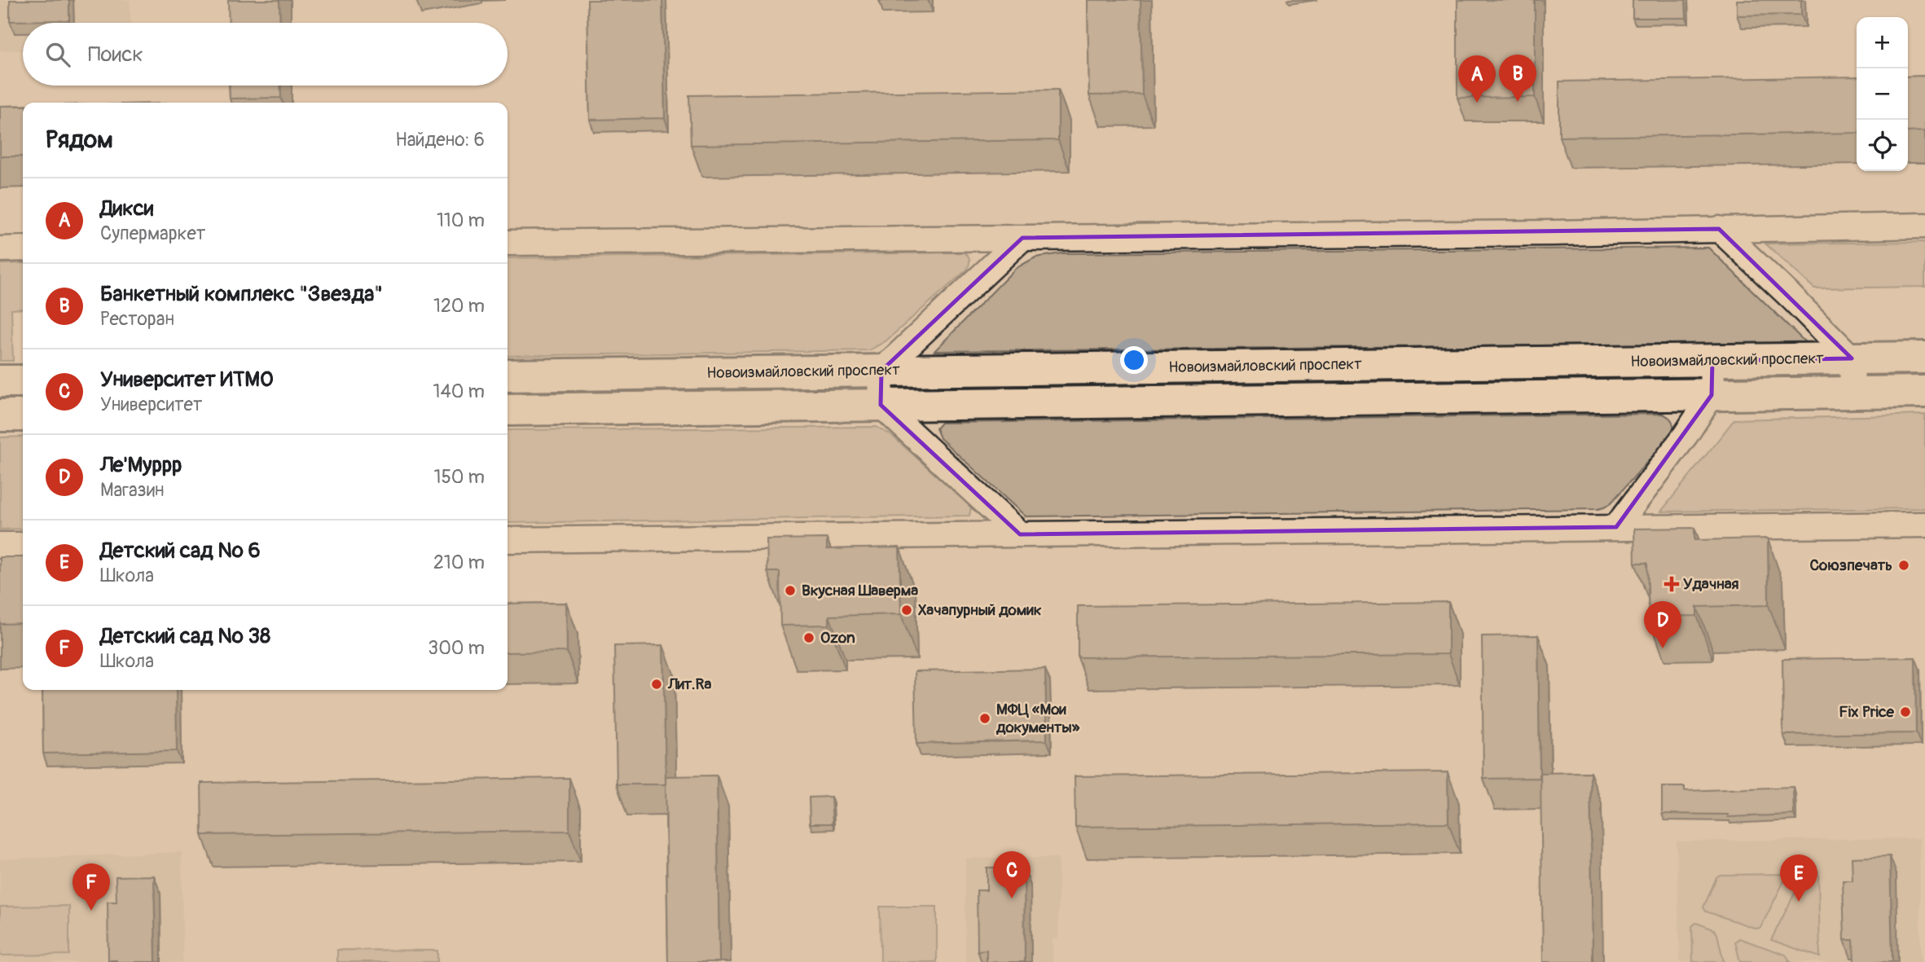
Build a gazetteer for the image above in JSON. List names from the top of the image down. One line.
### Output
{"streets":{"street":["Новоизмайловский проспект"]},"places":{"other":["Союзпечать","Вкусная Шаверма","Хачапурный домик","Ozon","Лит.Ra","Fix Price","МФЦ «Мои документы»"],"health":["Удачная"]},"page":{"map_buttons":["+","−"],"search":"Поиск","pins":["B","A","D","C","E","F"],"heading":["Рядом","Найдено: 6"],"list":[{"mark":"A","name":"Дикси","note":"Супермаркет","value":"110 m"},{"mark":"B","name":"Банкетный комплекс \"Звезда\"","note":"Ресторан","value":"120 m"},{"mark":"C","name":"Университет ИТМО","note":"Университет","value":"140 m"},{"mark":"D","name":"Ле'Муррр","note":"Магазин","value":"150 m"},{"mark":"E","name":"Детский сад № 6","note":"Школа","value":"210 m"},{"mark":"F","name":"Детский сад № 38","note":"Школа","value":"300 m"}]}}
